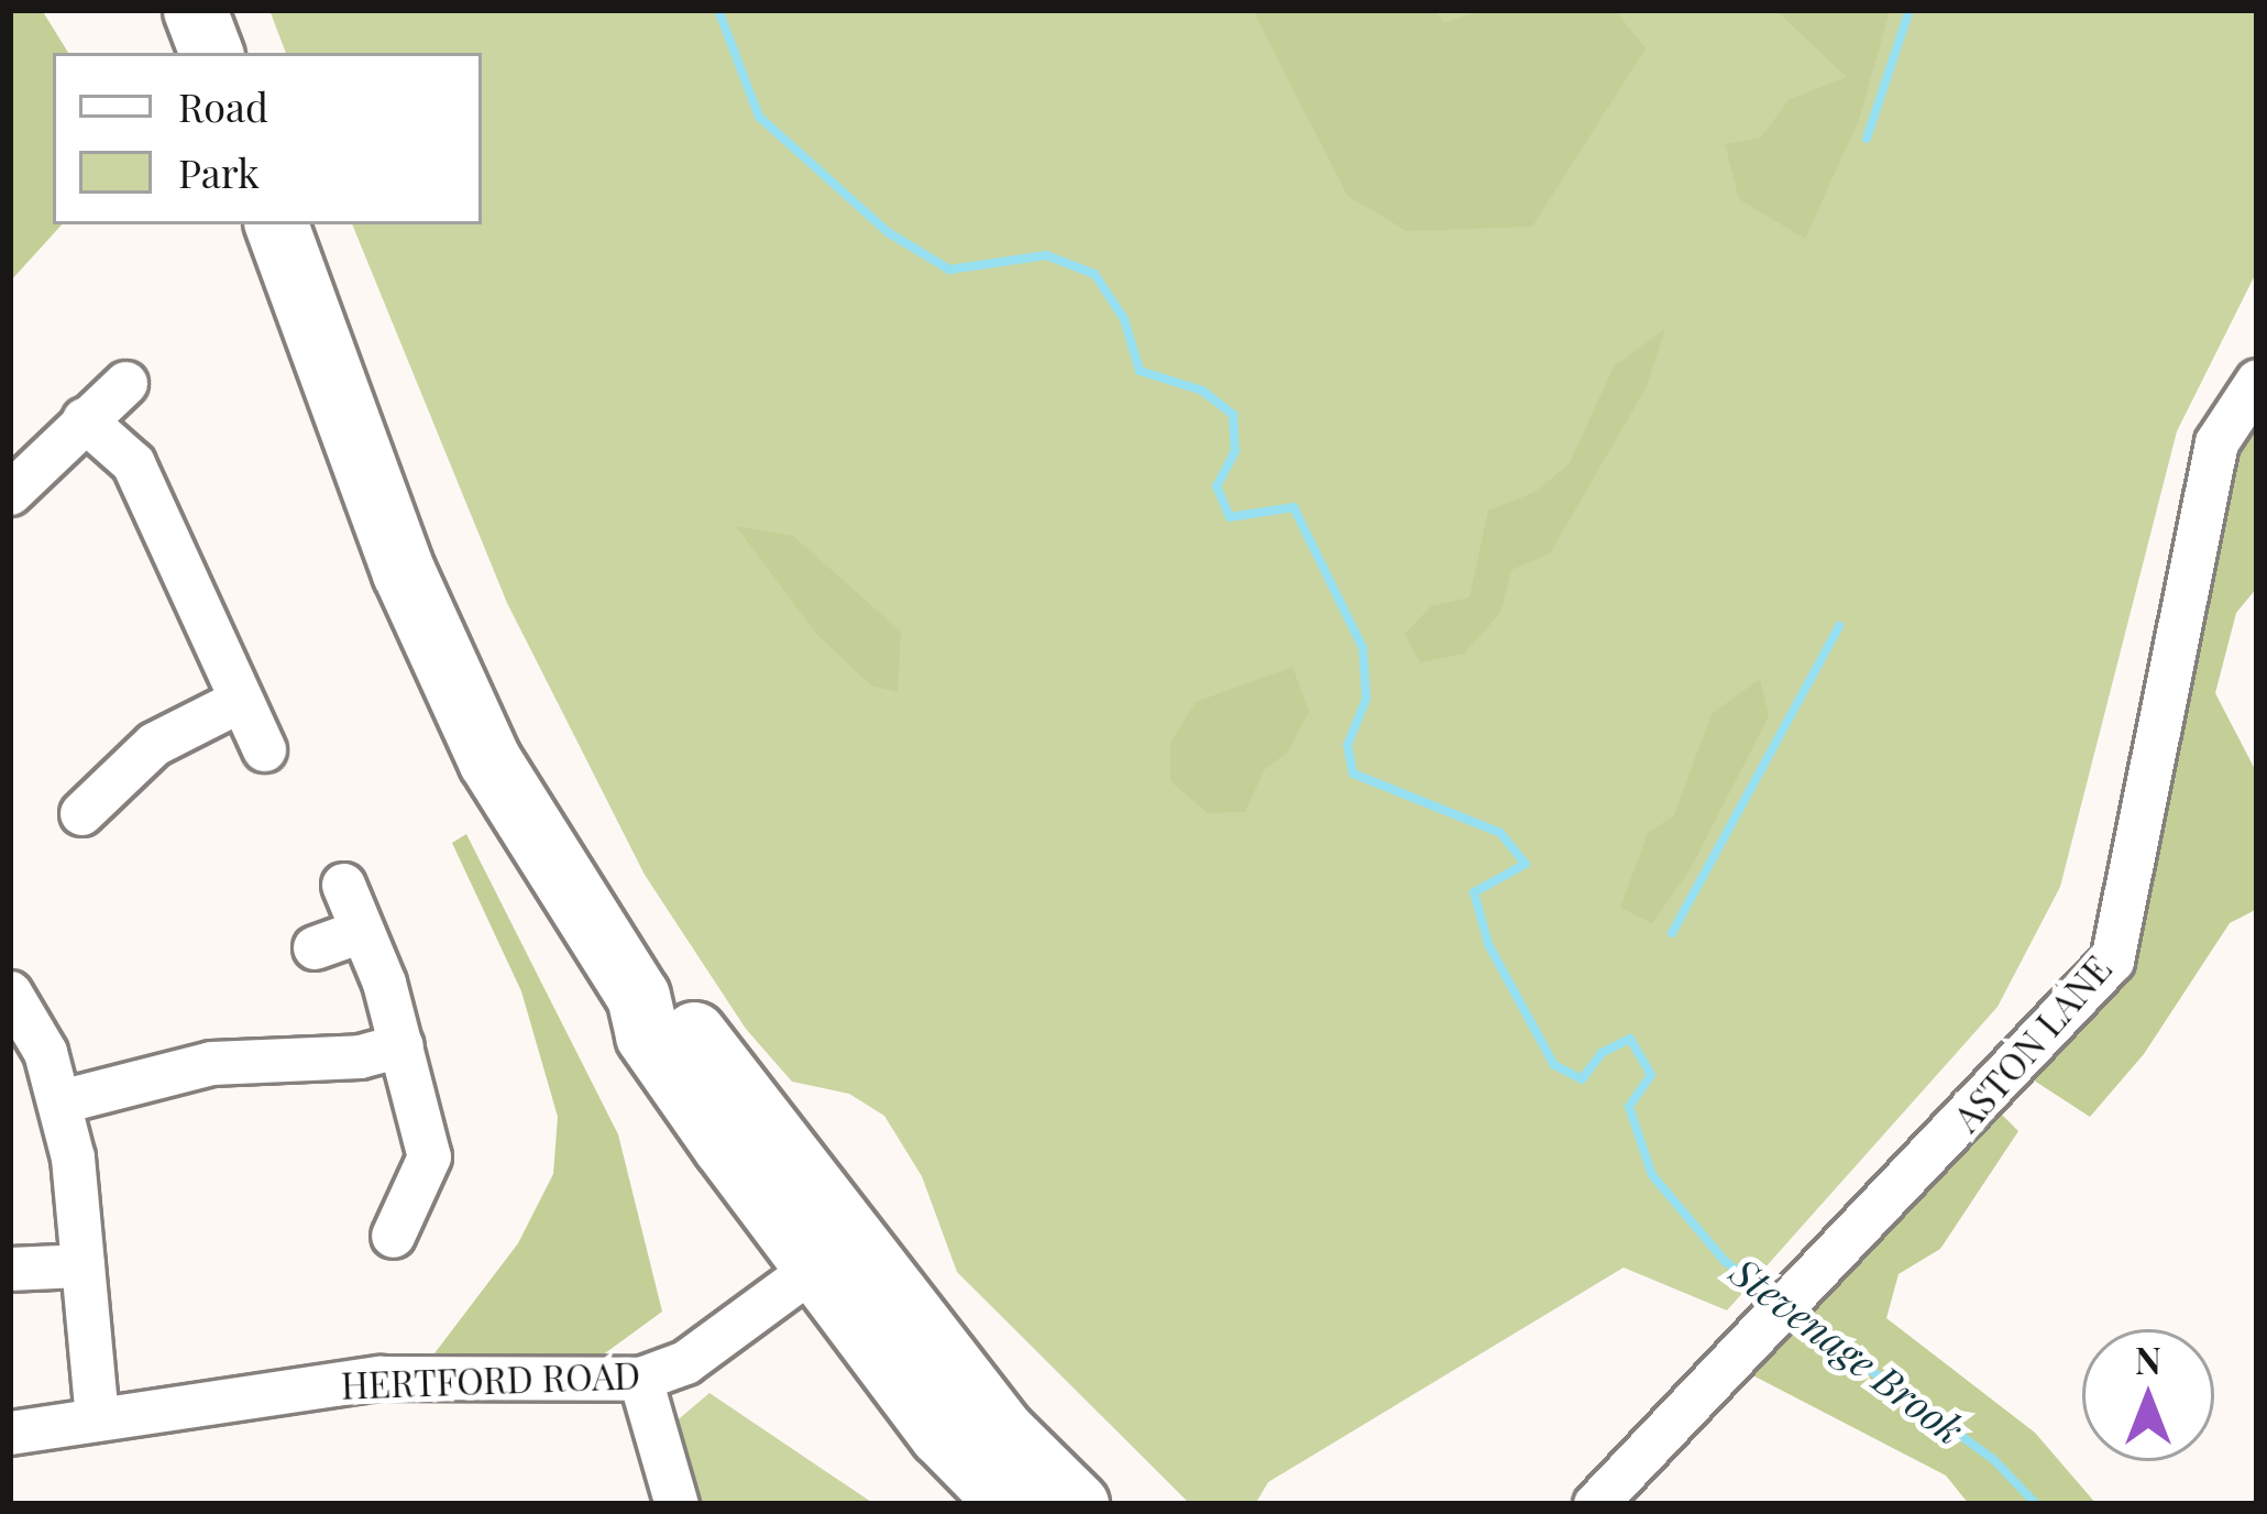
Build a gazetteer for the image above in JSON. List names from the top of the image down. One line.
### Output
{"streets":{"street":["ASTON LANE","HERTFORD ROAD"]},"water":["Stevenage Brook"],"legend":["Road","Park"],"north":"top"}
